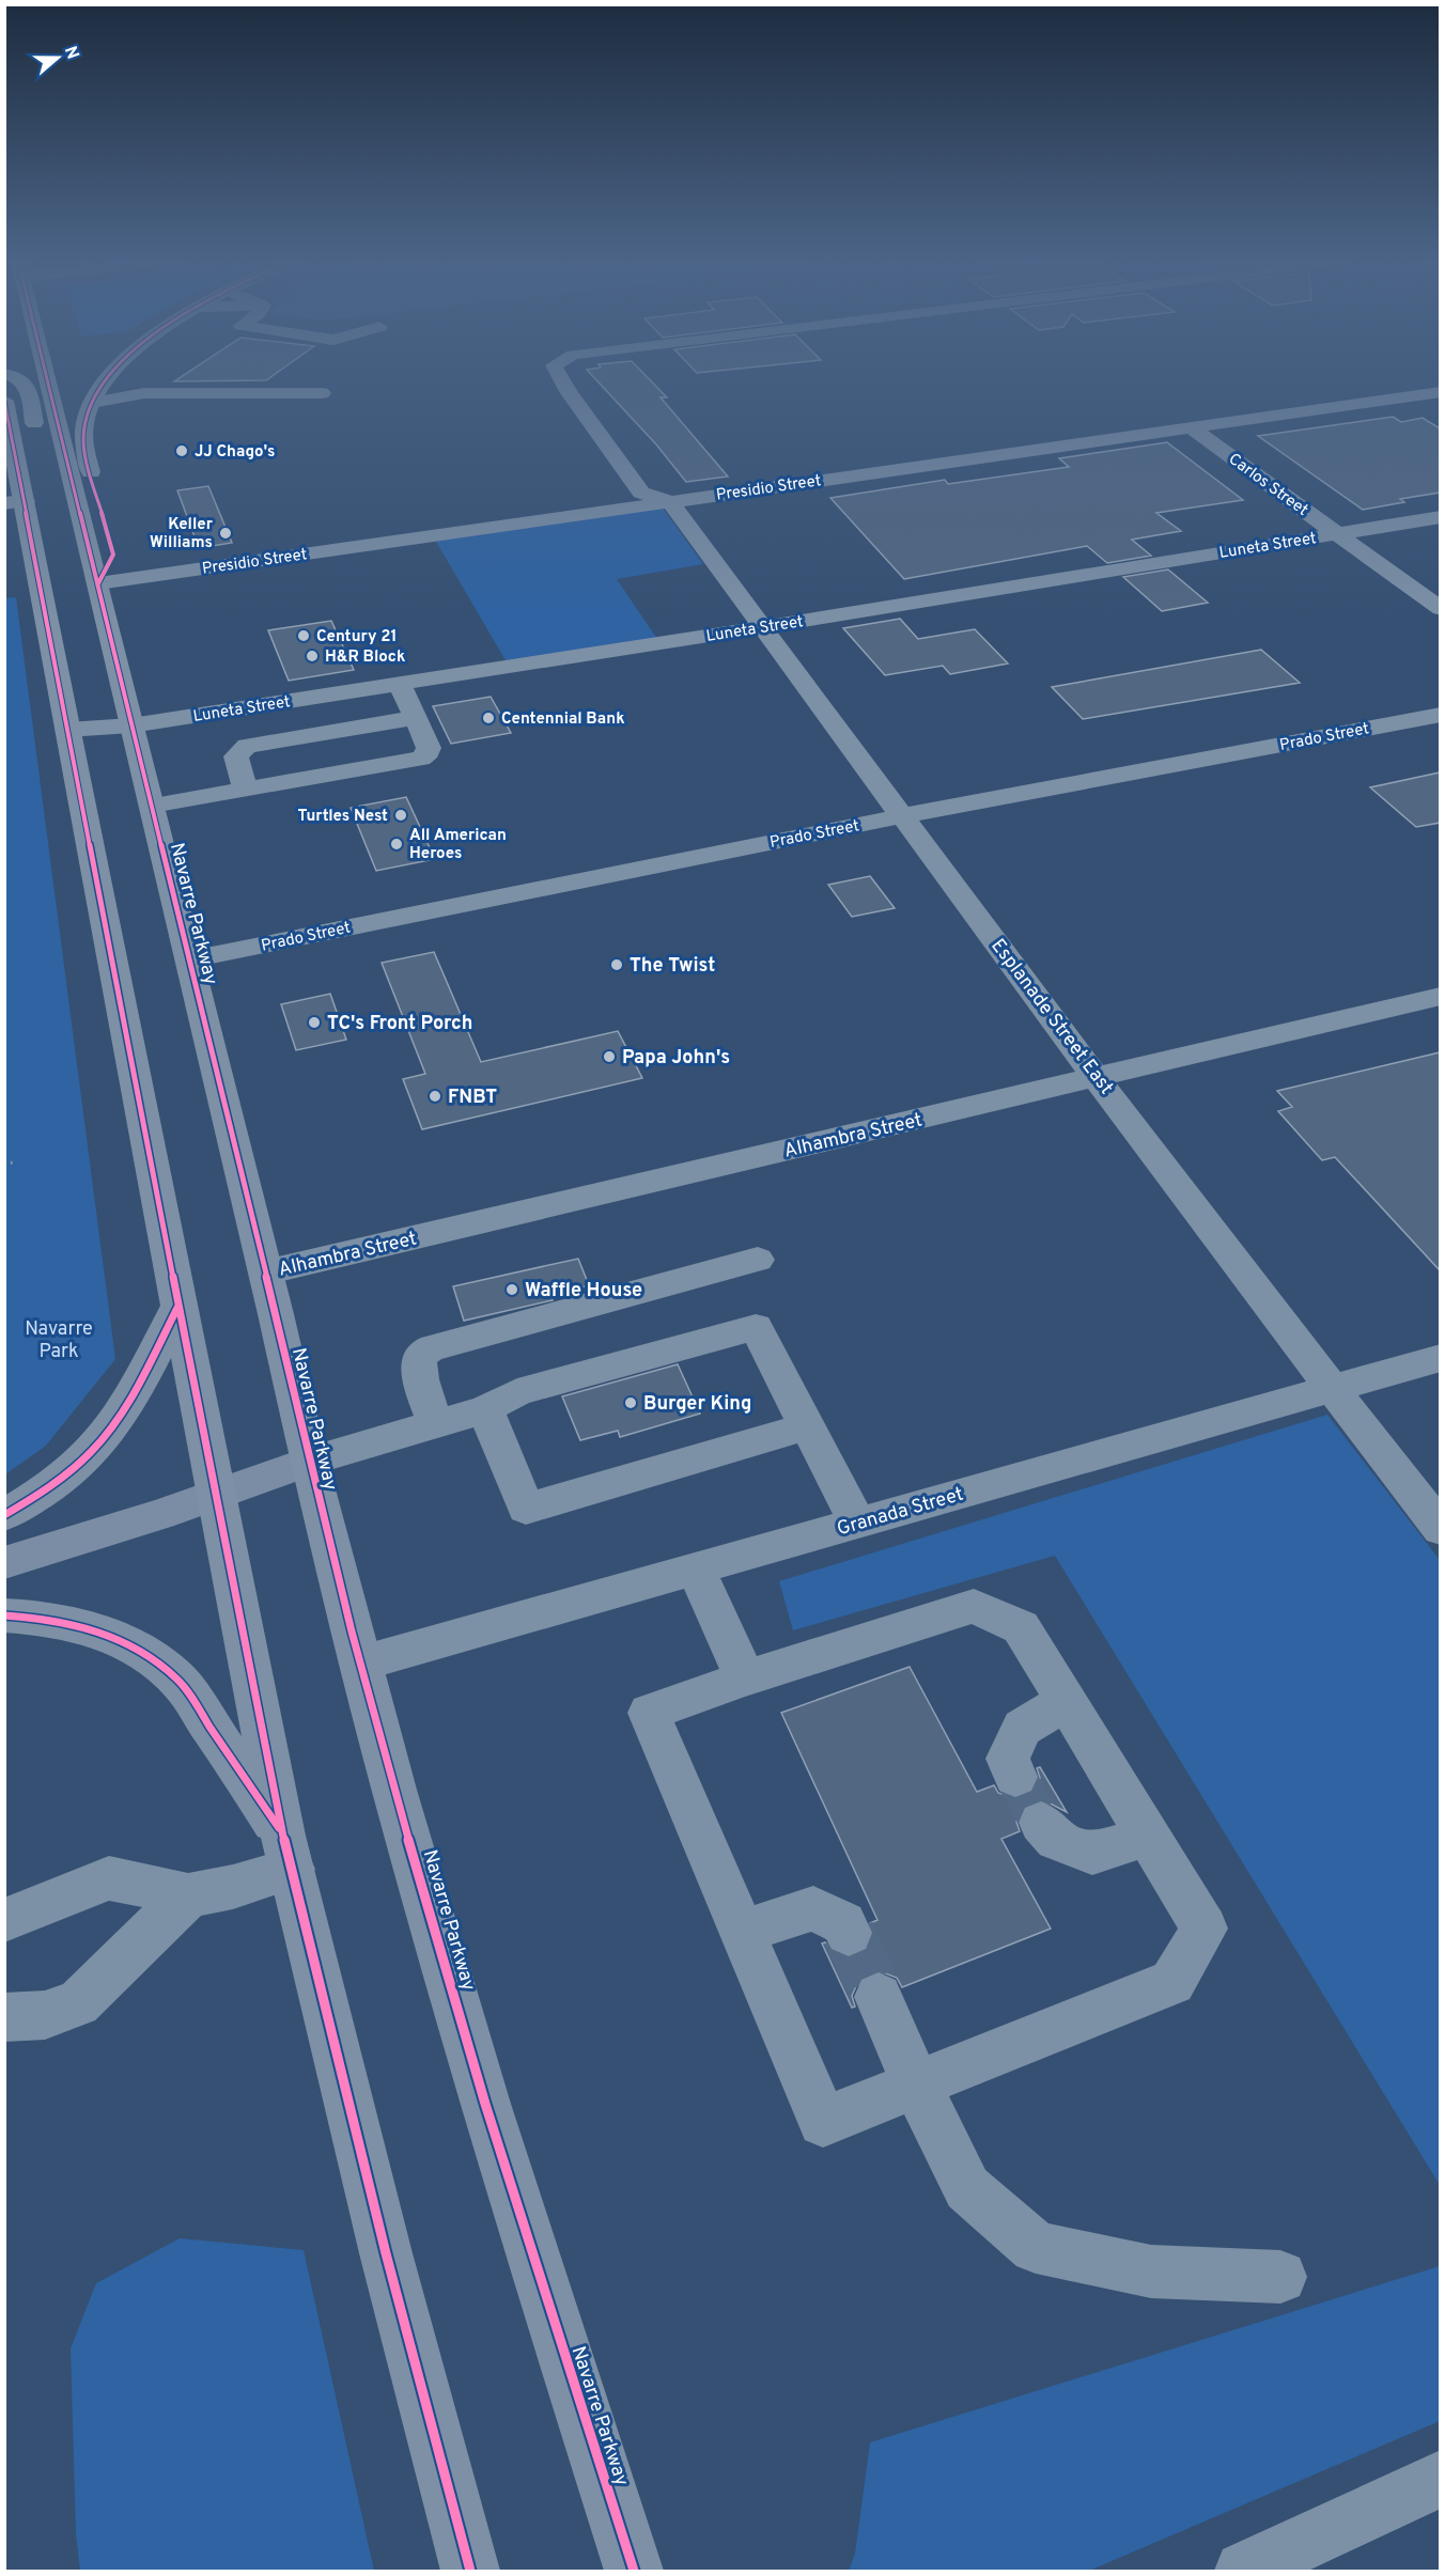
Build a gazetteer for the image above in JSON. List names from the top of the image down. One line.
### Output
{"streets":{"highway":["Navarre Parkway"],"street":["Carlos Street","Presidio Street","Luneta Street","Prado Street","Esplanade Street East","Alhambra Street","Granada Street"]},"crossings":[["Carlos Street","Presidio Street"],["Carlos Street","Luneta Street"],["Presidio Street","Navarre Parkway"],["Presidio Street","Esplanade Street East"],["Luneta Street","Navarre Parkway"],["Luneta Street","Esplanade Street East"],["Prado Street","Navarre Parkway"],["Prado Street","Esplanade Street East"],["Navarre Parkway","Alhambra Street"],["Navarre Parkway","Granada Street"],["Esplanade Street East","Alhambra Street"],["Esplanade Street East","Granada Street"]],"parks":["Navarre Park"],"places":["JJ Chago's","Keller Williams","Century 21","H&R Block","Centennial Bank","Turtles Nest","All American Heroes","The Twist","TC's Front Porch","Papa John's","FNBT","Waffle House","Burger King"],"north":"right"}
